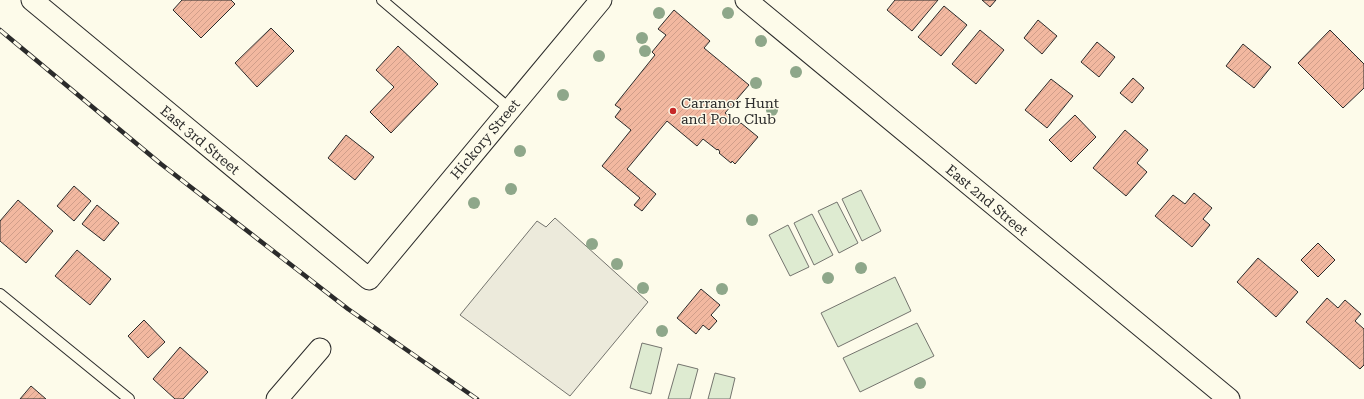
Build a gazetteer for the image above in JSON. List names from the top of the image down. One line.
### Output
{"streets":{"street":["Hickory Street","East 3rd Street","East 2nd Street"]},"crossings":[["Hickory Street","East 3rd Street"]],"places":["Carranor Hunt and Polo Club"]}
